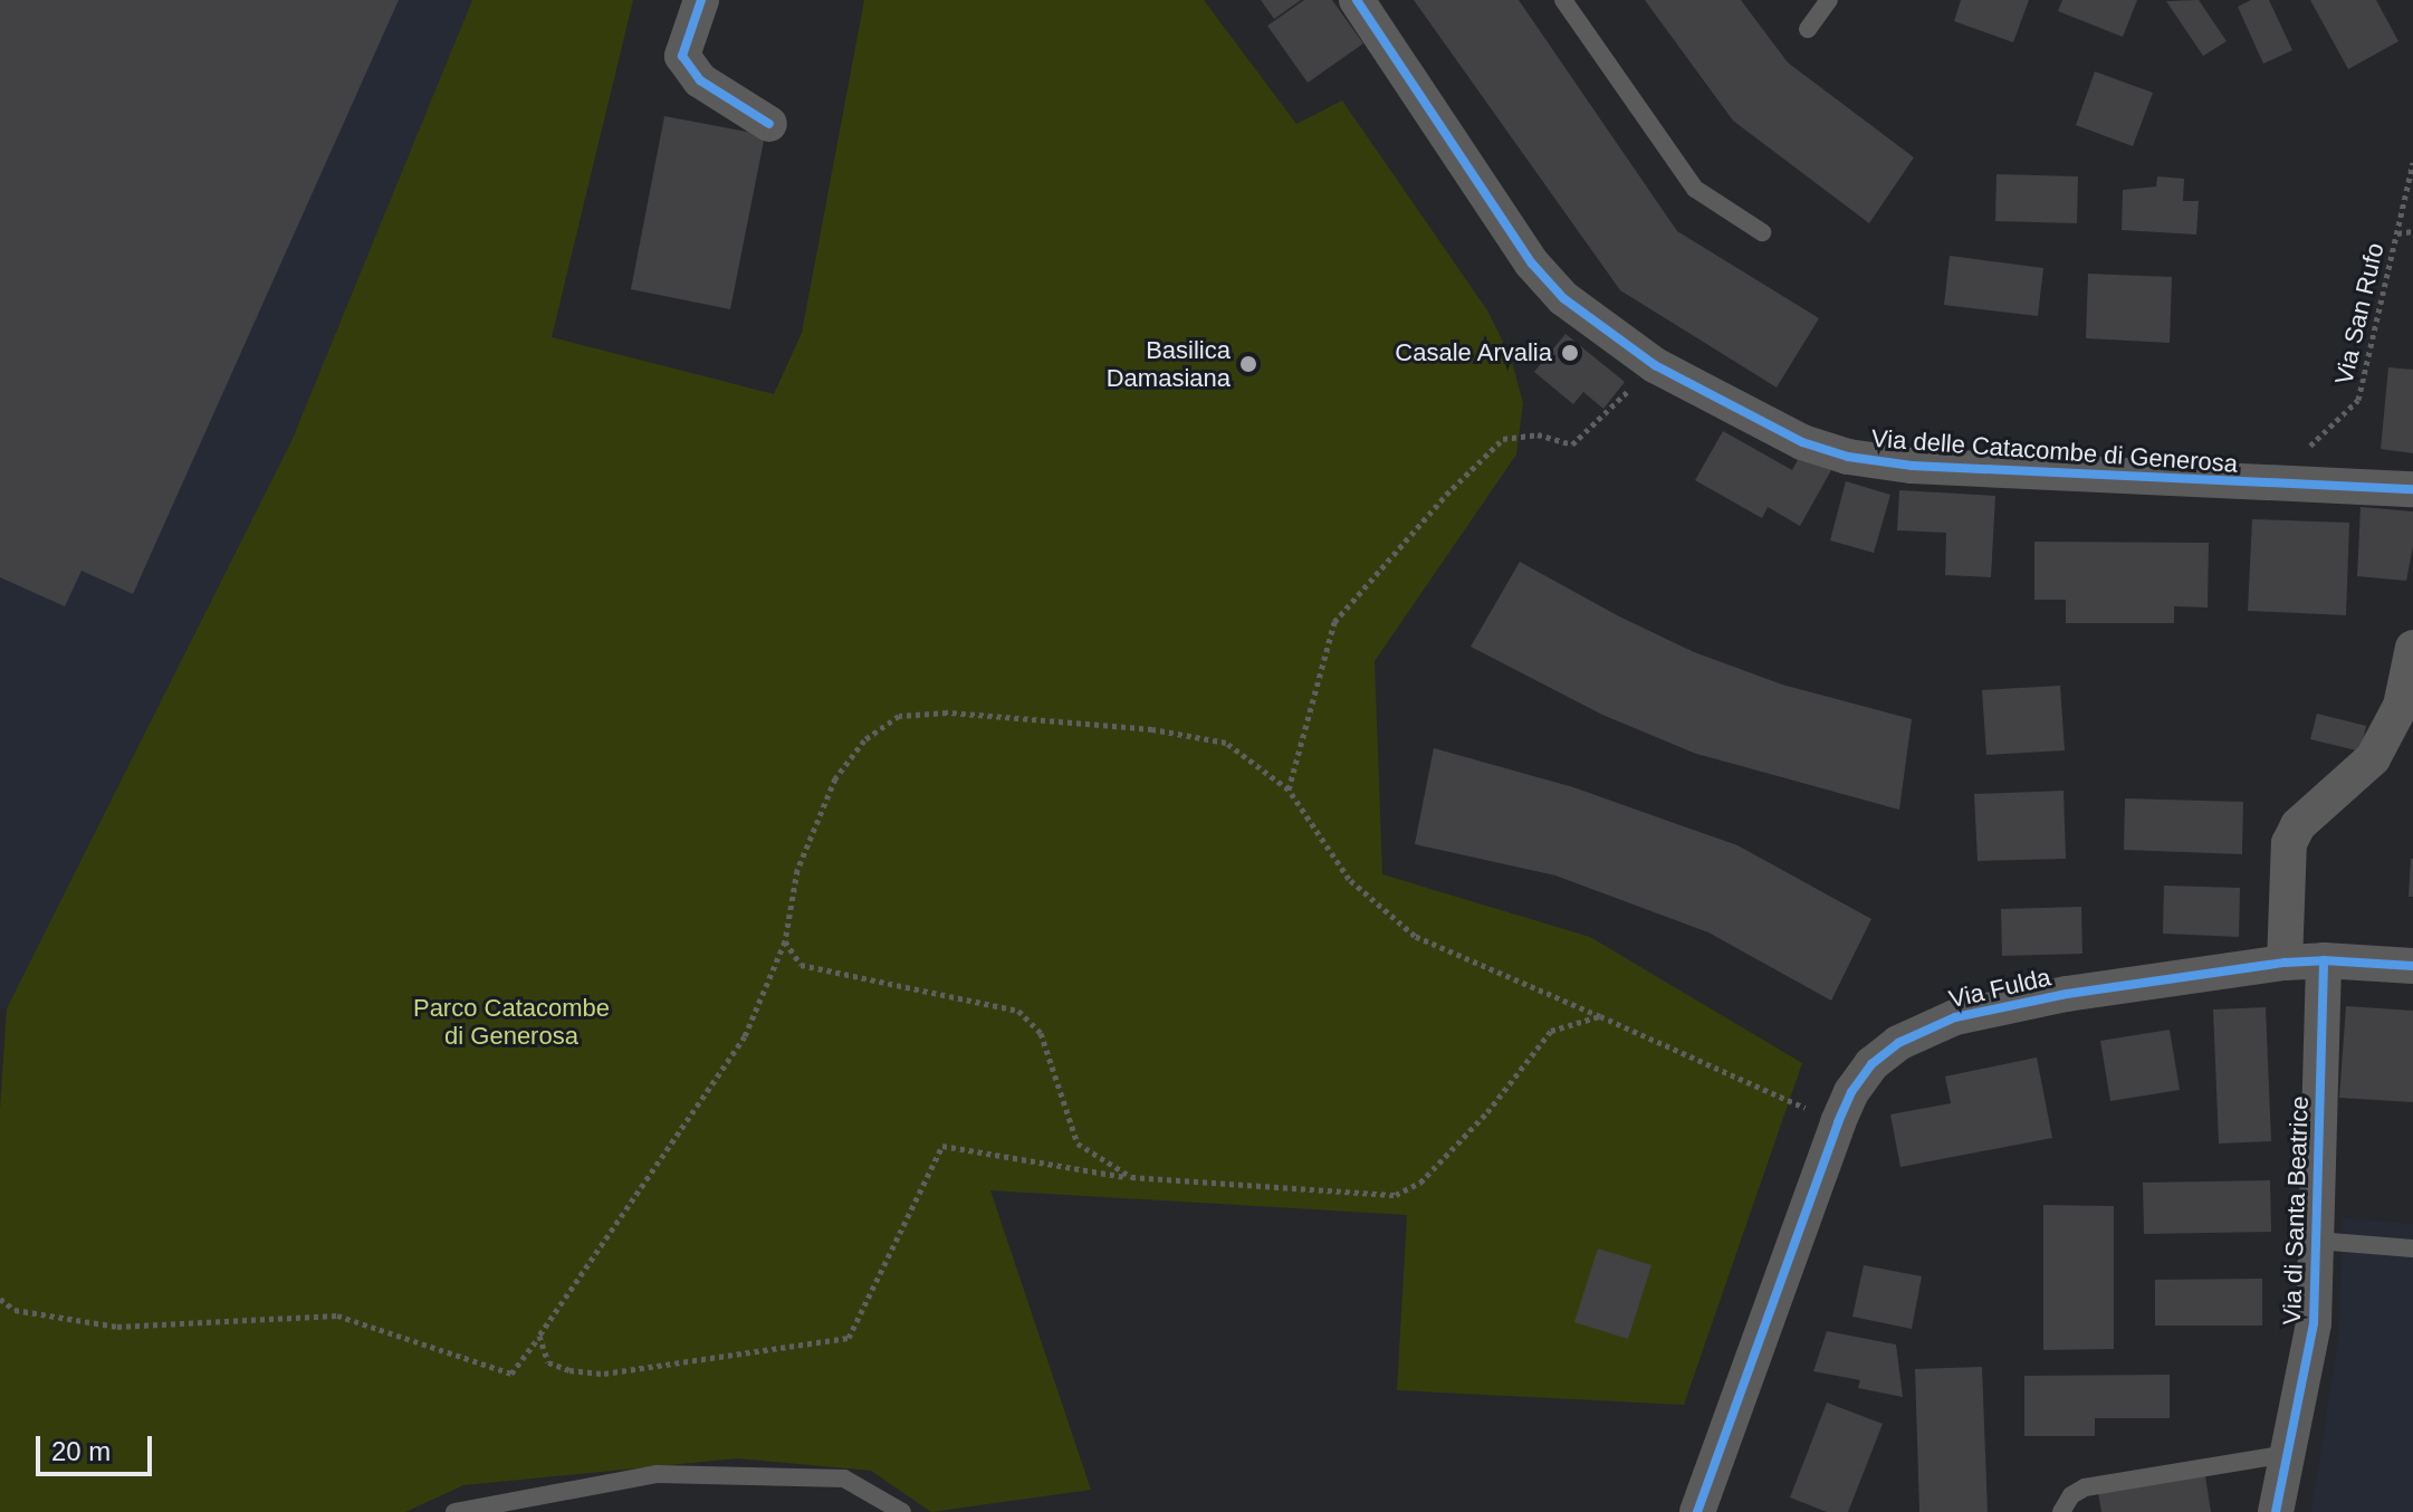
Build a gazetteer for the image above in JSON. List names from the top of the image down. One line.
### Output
{"streets":{"street":["Via delle Catacombe di Generosa","Via Fulda","Via di Santa Beatrice"],"path":["Via San Rufo"]},"crossings":[["Via San Rufo","Via delle Catacombe di Generosa"],["Via Fulda","Via di Santa Beatrice"]],"parks":["Parco Catacombe di Generosa"],"places":["Casale Arvalia","Basilica Damasiana"],"scale_bar":"20 m"}
